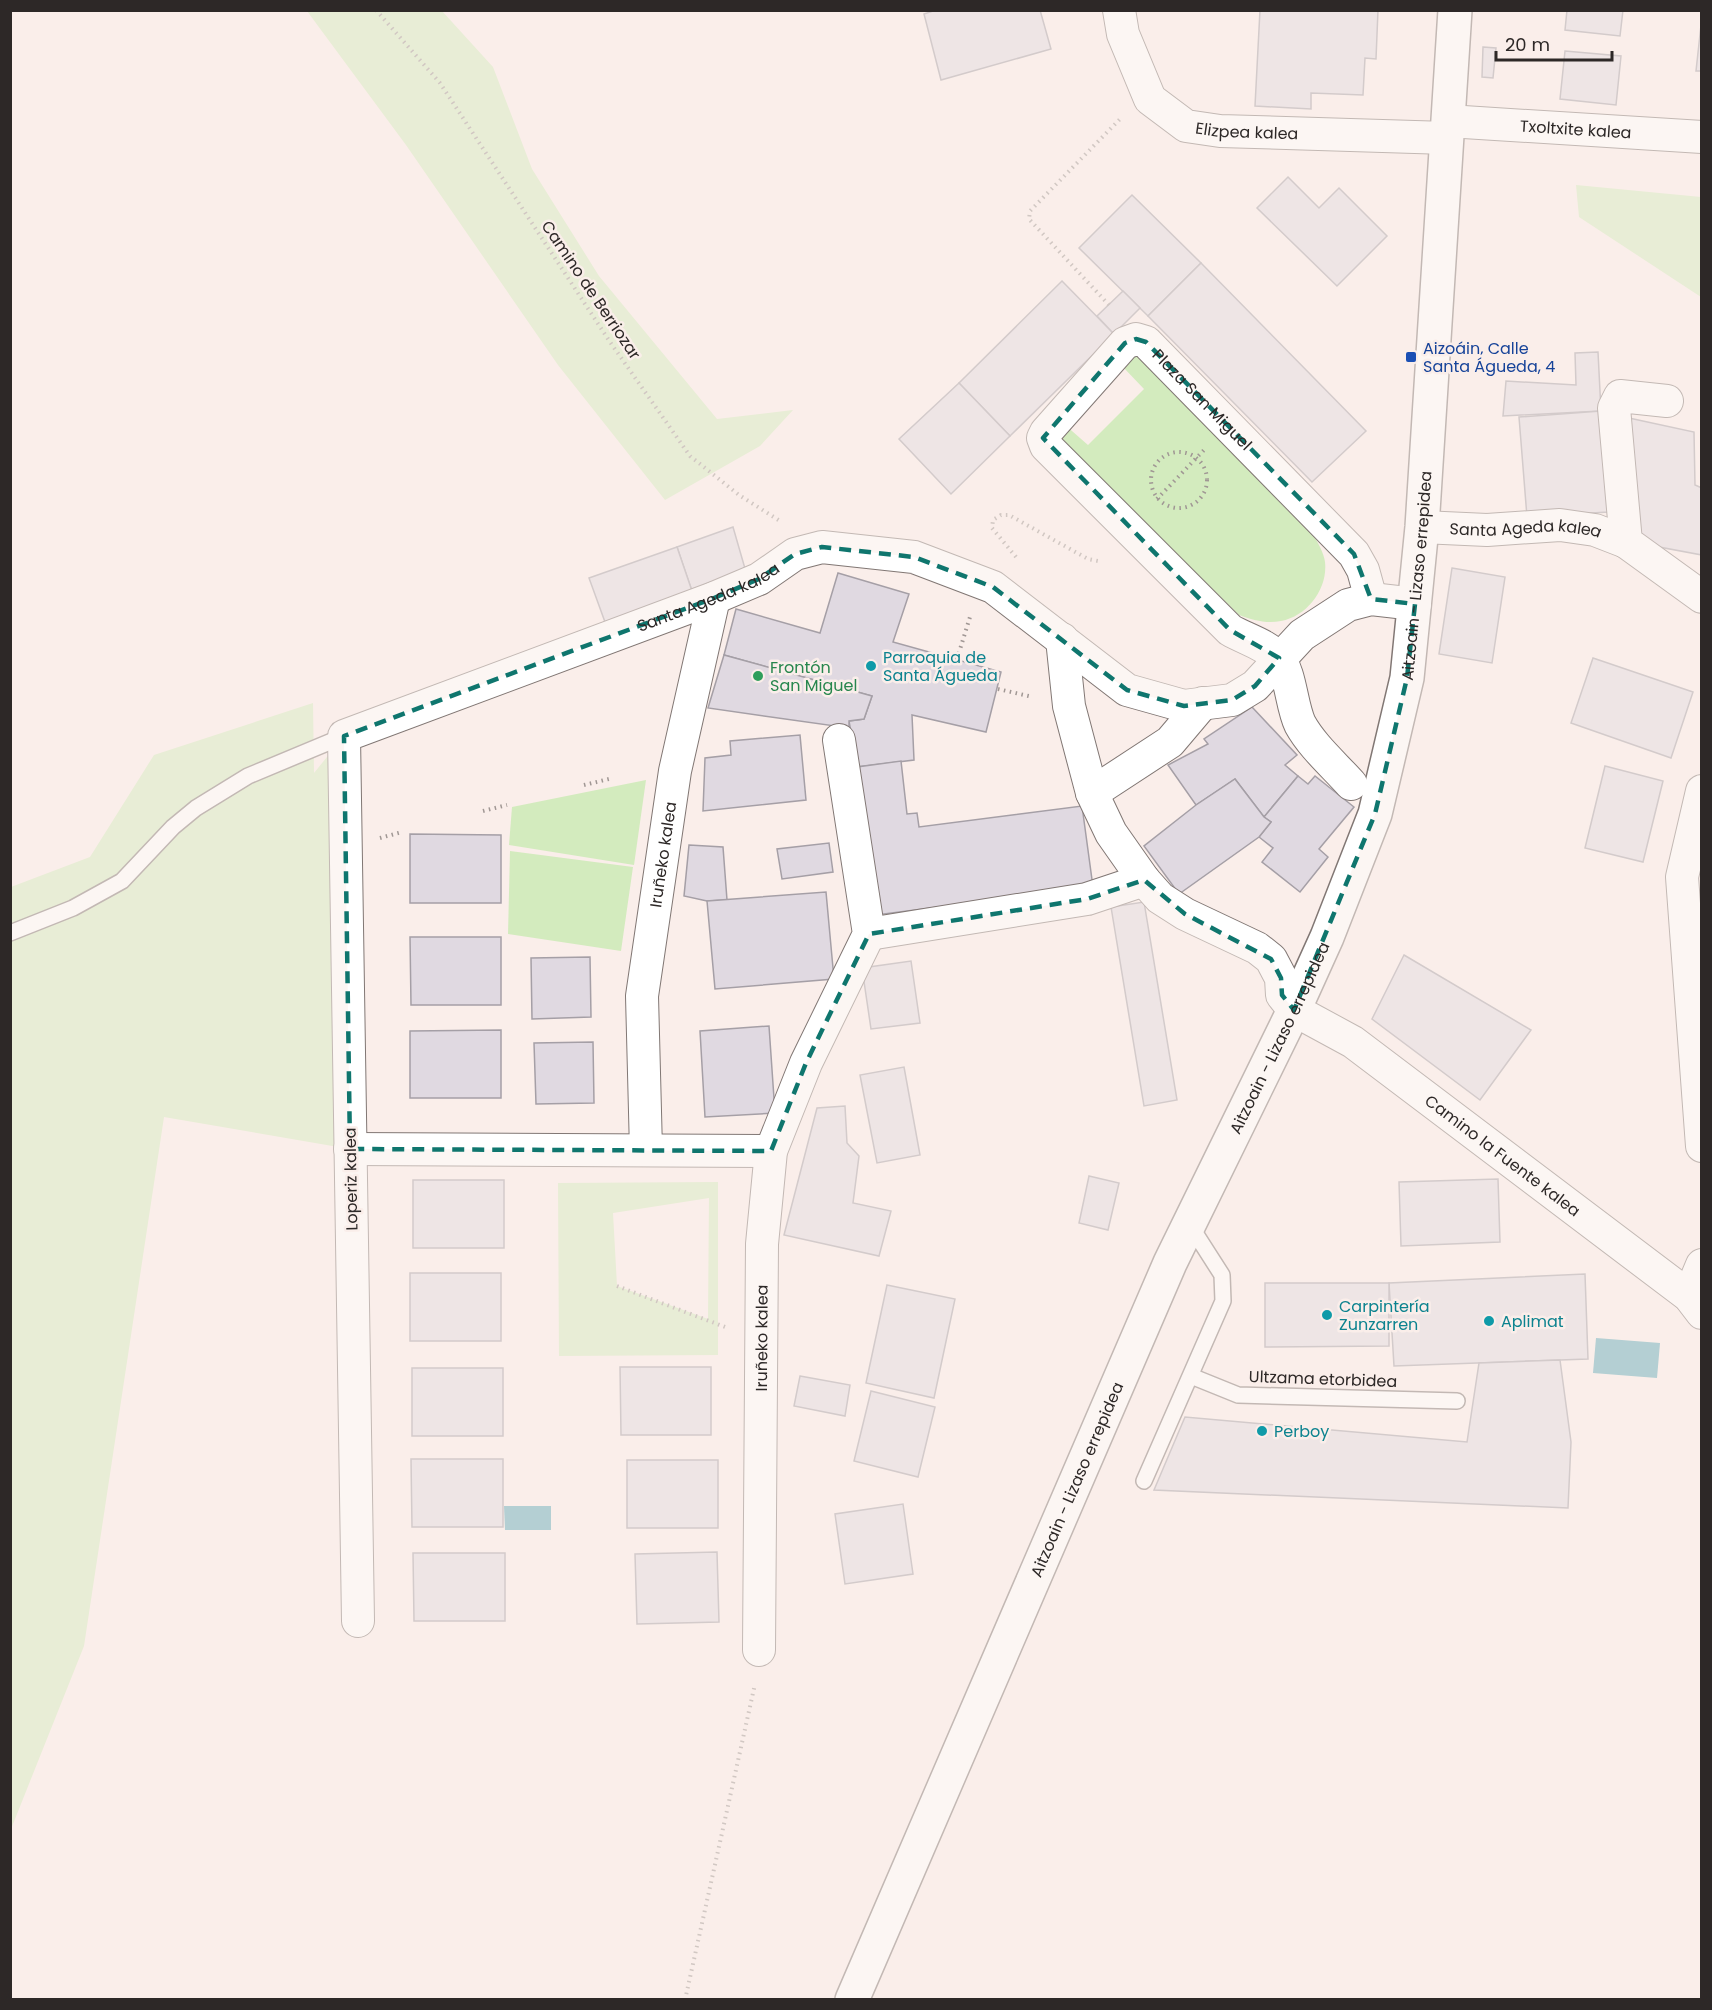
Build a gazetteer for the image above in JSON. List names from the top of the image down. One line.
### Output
{"streets":{"street":["Txoltxite kalea","Elizpea kalea","Plaza San Miguel","Santa Ageda kalea","Aitzoain - Lizaso errepidea","Iruñeko kalea","Camino la Fuente kalea","Loperiz kalea"],"lane":["Ultzama etorbidea"],"path":["Camino de Berriozar"]},"crossings":[["Txoltxite kalea","Elizpea kalea"],["Txoltxite kalea","Aitzoain - Lizaso errepidea"],["Elizpea kalea","Aitzoain - Lizaso errepidea"],["Camino de Berriozar","Santa Ageda kalea"],["Plaza San Miguel","Santa Ageda kalea"],["Santa Ageda kalea","Aitzoain - Lizaso errepidea"],["Santa Ageda kalea","Iruñeko kalea"],["Santa Ageda kalea","Loperiz kalea"],["Aitzoain - Lizaso errepidea","Camino la Fuente kalea"]],"places":{"transit":["Aizoáin, Calle Santa Águeda, 4"],"other":["Parroquia de Santa Águeda","Frontón San Miguel","Carpintería Zunzarren","Aplimat","Perboy"]},"scale_bar":"20 m"}
